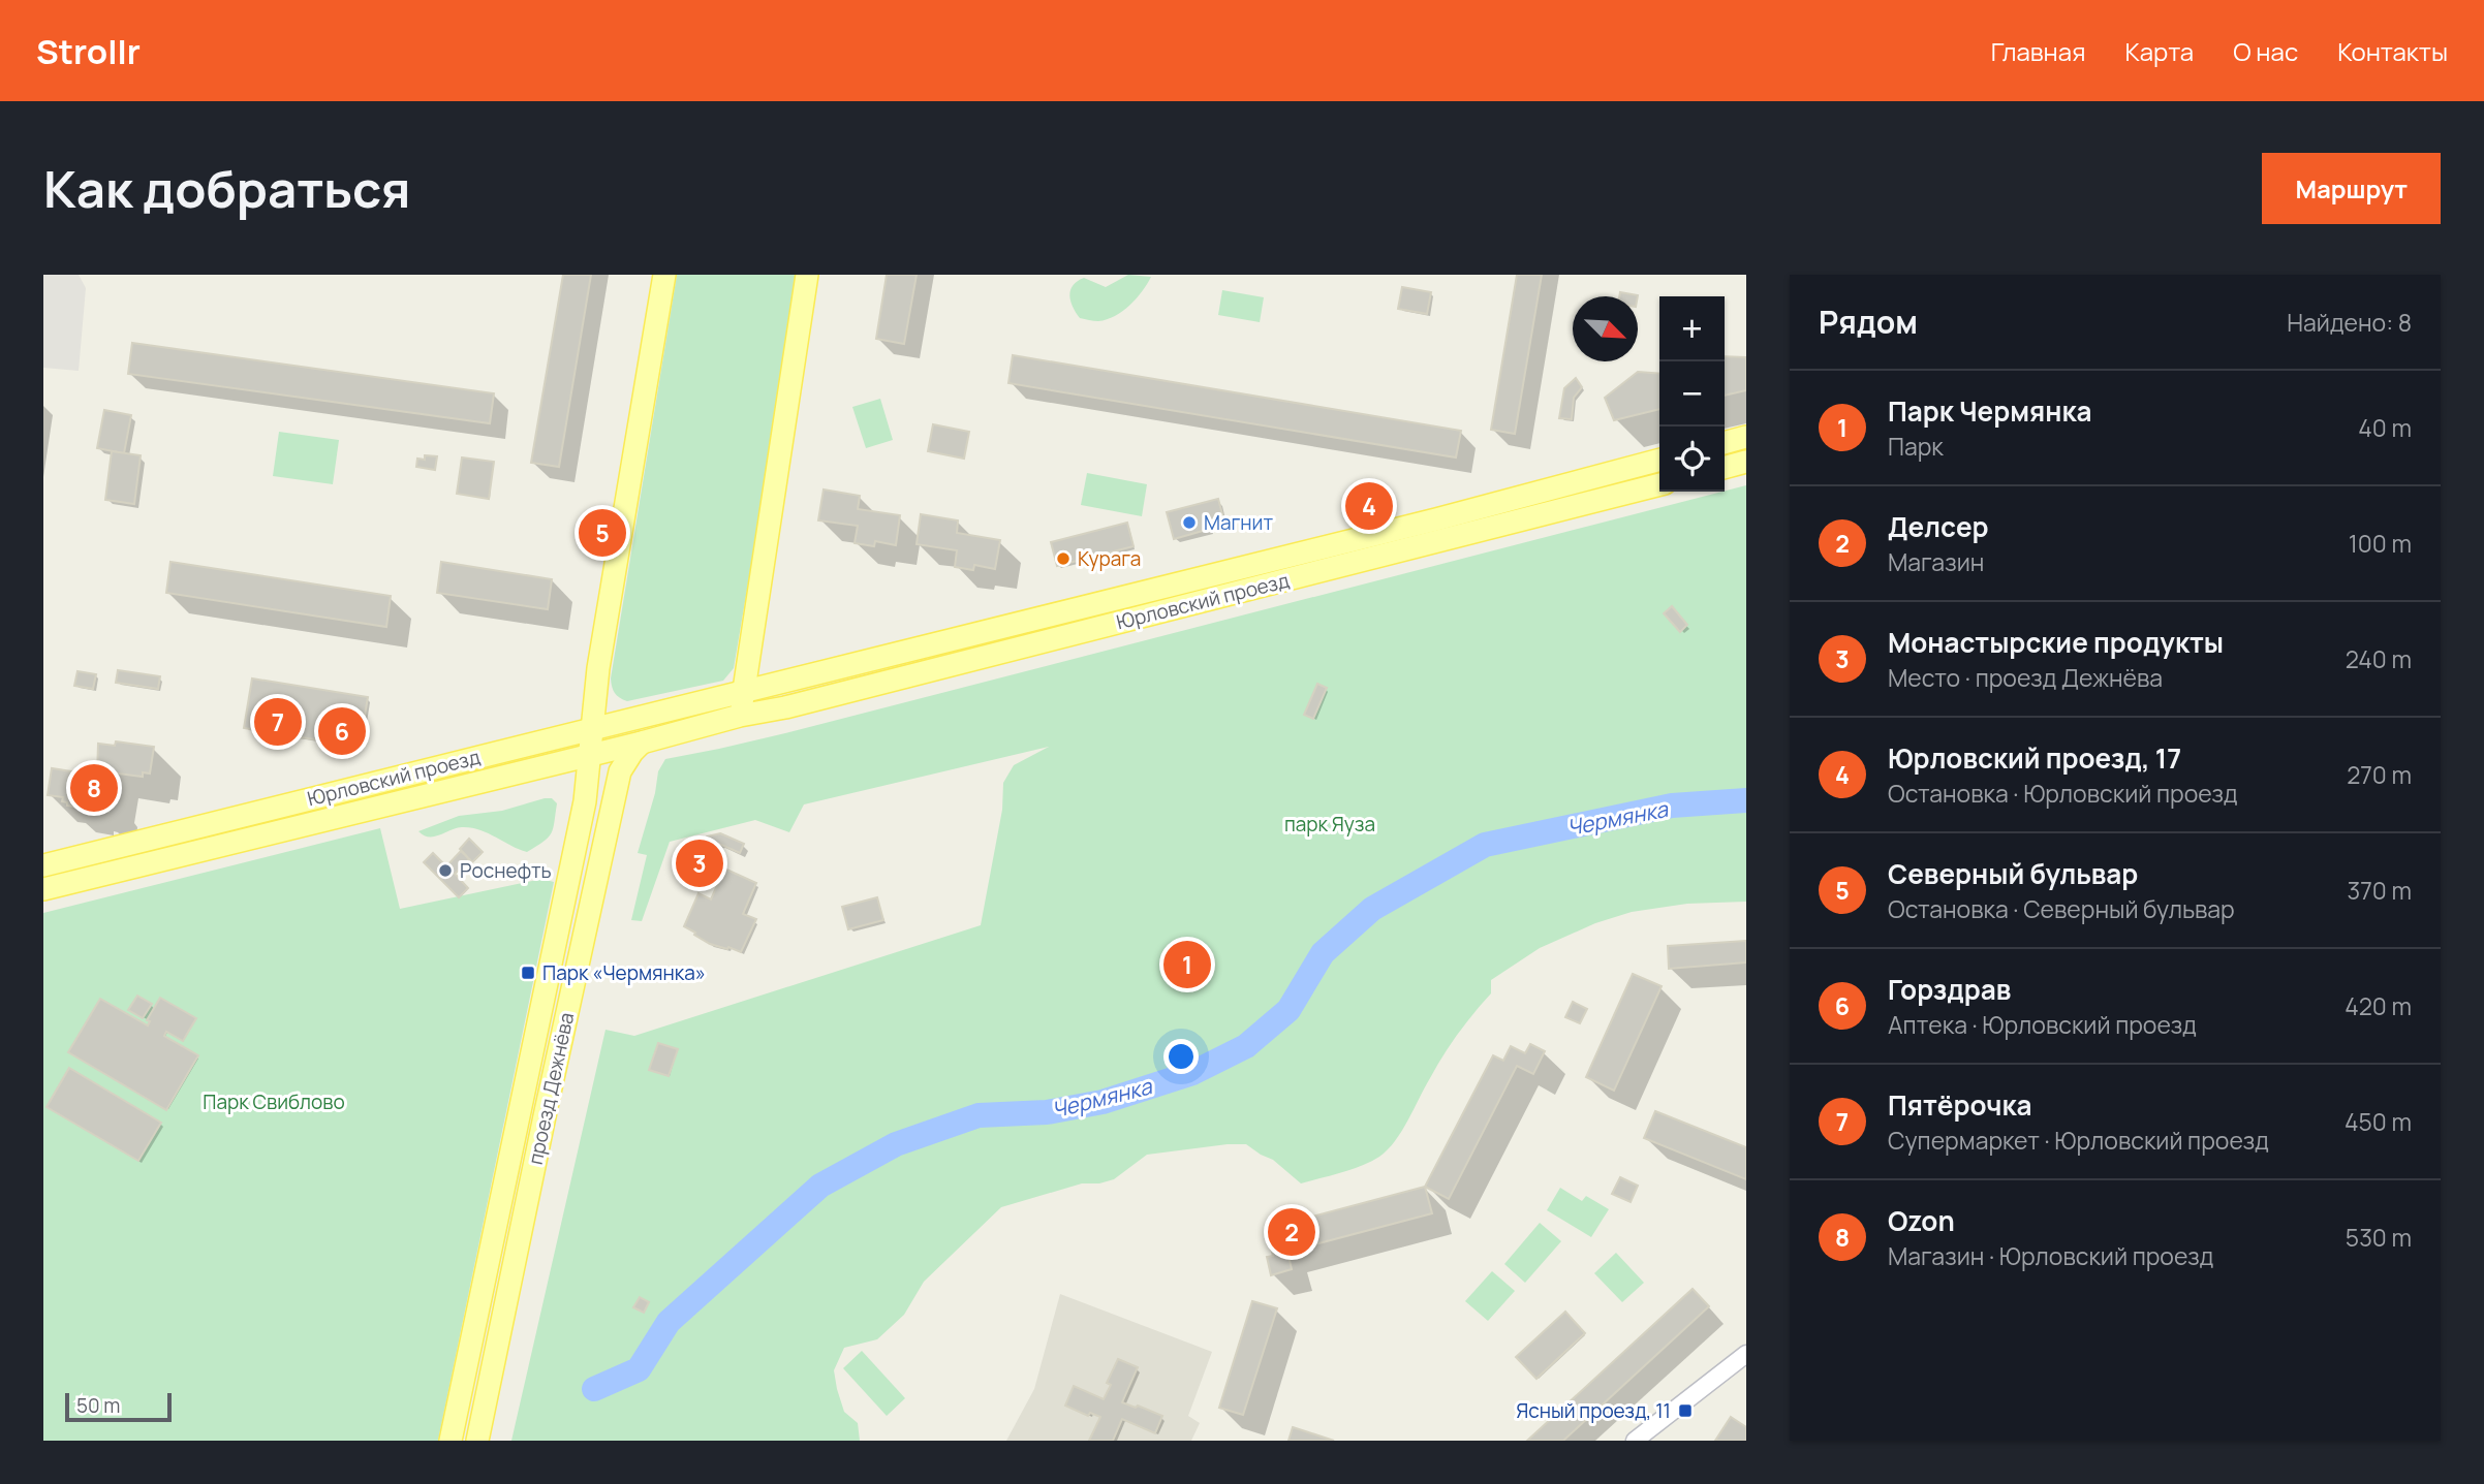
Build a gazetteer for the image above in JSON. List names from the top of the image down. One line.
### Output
{"streets":{"main road":["Юрловский проезд","проезд Дежнёва"]},"crossings":[["Юрловский проезд","проезд Дежнёва"]],"water":["Чермянка"],"parks":["парк Яуза","Парк Свиблово"],"places":{"other":["Магнит","Курага","Роснефть"],"transit":["Парк «Чермянка»","Ясный проезд, 11"]},"scale_bar":"50 m","north":"bottom right","page":{"header":"Strollr","nav":["Главная","Карта","О нас","Контакты"],"buttons":"Маршрут","title":"Как добраться","heading":["Рядом","Найдено: 8"],"map_buttons":["+","−"],"list":[{"mark":"1","name":"Парк Чермянка","note":"Парк","value":"40 m"},{"mark":"2","name":"Делсер","note":"Магазин","value":"100 m"},{"mark":"3","name":"Монастырские продукты","note":"Место · проезд Дежнёва","value":"240 m"},{"mark":"4","name":"Юрловский проезд, 17","note":"Остановка · Юрловский проезд","value":"270 m"},{"mark":"5","name":"Северный бульвар","note":"Остановка · Северный бульвар","value":"370 m"},{"mark":"6","name":"Горздрав","note":"Аптека · Юрловский проезд","value":"420 m"},{"mark":"7","name":"Пятёрочка","note":"Супермаркет · Юрловский проезд","value":"450 m"},{"mark":"8","name":"Ozon","note":"Магазин · Юрловский проезд","value":"530 m"}],"pins":["4","5","7","6","8","3","1","2"],"scale":"50 m"}}
